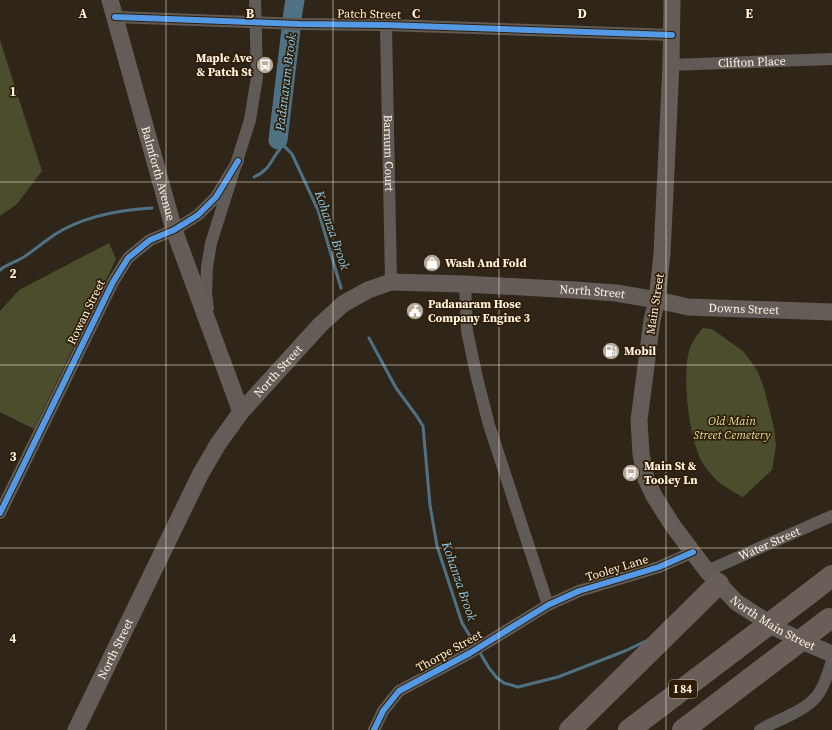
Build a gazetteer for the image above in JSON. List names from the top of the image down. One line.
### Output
{"streets":{"highway":["I 84"],"main road":["Balmforth Avenue","North Street","Main Street","Downs Street","North Main Street"],"street":["Patch Street","Clifton Place","Barnum Court","Rowan Street","Water Street","Tooley Lane","Thorpe Street"]},"crossings":[["Patch Street","Barnum Court"],["Patch Street","Balmforth Avenue"],["Patch Street","Main Street"],["Patch Street","Rowan Street"],["Clifton Place","Main Street"],["Barnum Court","North Street"],["Balmforth Avenue","North Street"],["Balmforth Avenue","Rowan Street"],["North Street","Main Street"],["North Street","Downs Street"],["Main Street","Downs Street"],["Main Street","Water Street"],["Main Street","Tooley Lane"],["Main Street","North Main Street"],["Water Street","North Main Street"],["Tooley Lane","Thorpe Street"]],"water":["Padanaram Brook","Kohanza Brook"],"parks":["Old Main Street Cemetery"],"places":{"bus stop":["Maple Ave & Patch St","Main St & Tooley Ln"],"shop":["Wash And Fold"],"public building":["Padanaram Hose Company Engine 3"],"fuel station":["Mobil"]},"grid":{"columns":["A","B","C","D","E"],"rows":["1","2","3","4"]}}
